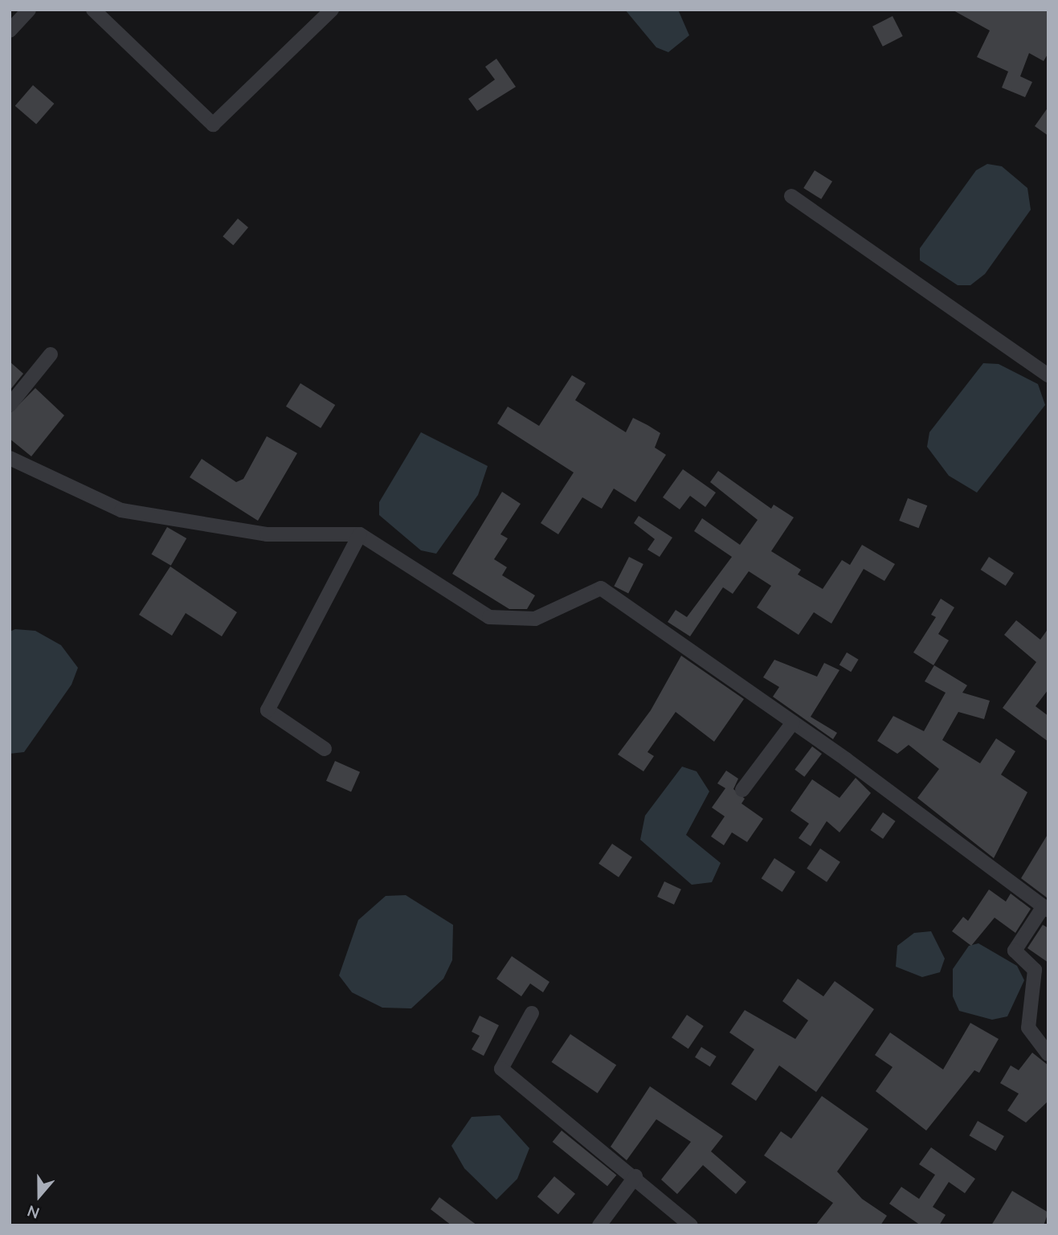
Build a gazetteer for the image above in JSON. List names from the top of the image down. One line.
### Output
{"north":"bottom"}
